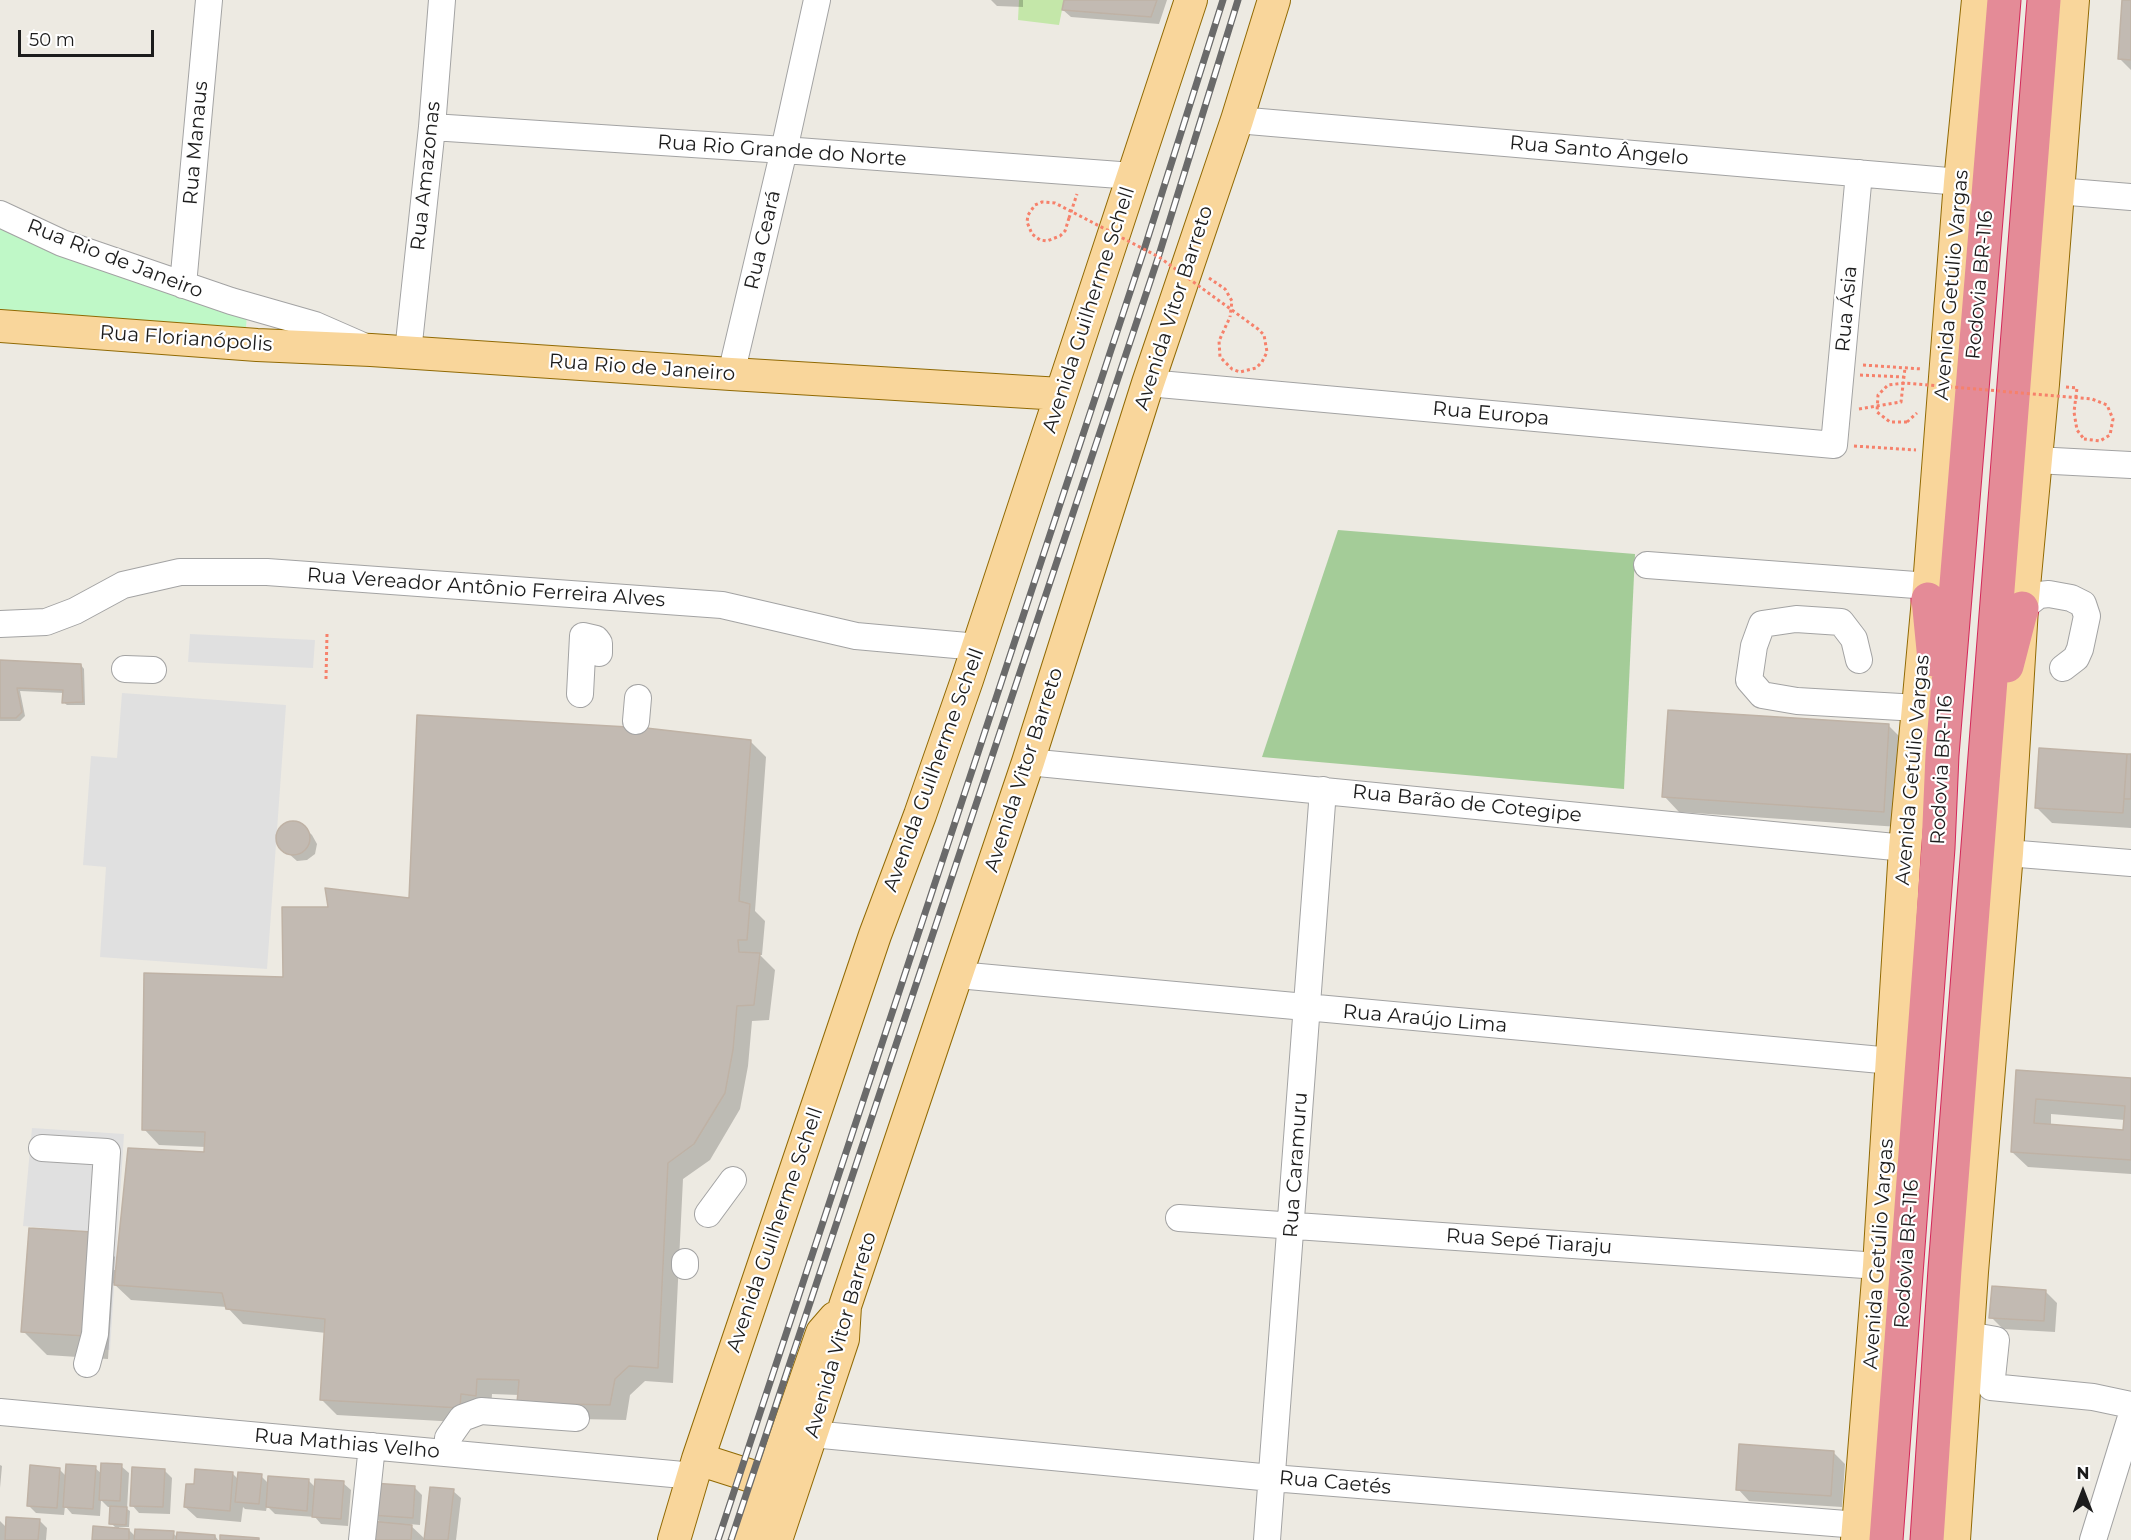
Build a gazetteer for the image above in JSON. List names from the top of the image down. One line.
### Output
{"streets":{"highway":["Rodovia BR-116"],"main road":["Rua Rio de Janeiro","Avenida Getúlio Vargas","Avenida Vitor Barreto","Avenida Guilherme Schell","Rua Florianópolis"],"street":["Rua Manaus","Rua Rio Grande do Norte","Rua Santo Ângelo","Rua Amazonas","Rua Ceará","Rua Ásia","Rua Europa","Rua Vereador Antônio Ferreira Alves","Rua Barão de Cotegipe","Rua Araújo Lima","Rua Caramuru","Rua Sepé Tiaraju","Rua Mathias Velho","Rua Caetés"]},"crossings":[["Rua Manaus","Rua Rio de Janeiro"],["Rua Rio Grande do Norte","Rua Amazonas"],["Rua Rio Grande do Norte","Rua Ceará"],["Rua Rio Grande do Norte","Avenida Guilherme Schell"],["Rua Santo Ângelo","Avenida Getúlio Vargas"],["Rua Santo Ângelo","Avenida Vitor Barreto"],["Rua Santo Ângelo","Rua Ásia"],["Rua Amazonas","Rua Rio de Janeiro"],["Rua Ceará","Rua Rio de Janeiro"],["Rua Rio de Janeiro","Avenida Guilherme Schell"],["Rua Rio de Janeiro","Rua Florianópolis"],["Avenida Getúlio Vargas","Rodovia BR-116"],["Avenida Getúlio Vargas","Rua Barão de Cotegipe"],["Avenida Getúlio Vargas","Rua Araújo Lima"],["Avenida Getúlio Vargas","Rua Sepé Tiaraju"],["Avenida Getúlio Vargas","Rua Caetés"],["Rodovia BR-116","Rua Caetés"],["Avenida Vitor Barreto","Rua Europa"],["Avenida Vitor Barreto","Rua Barão de Cotegipe"],["Avenida Vitor Barreto","Rua Araújo Lima"],["Avenida Vitor Barreto","Rua Caetés"],["Rua Ásia","Rua Europa"],["Avenida Guilherme Schell","Rua Vereador Antônio Ferreira Alves"],["Avenida Guilherme Schell","Rua Mathias Velho"],["Rua Barão de Cotegipe","Rua Caramuru"],["Rua Araújo Lima","Rua Caramuru"],["Rua Caramuru","Rua Sepé Tiaraju"],["Rua Caramuru","Rua Caetés"]],"scale_bar":"50 m","north":"top"}
